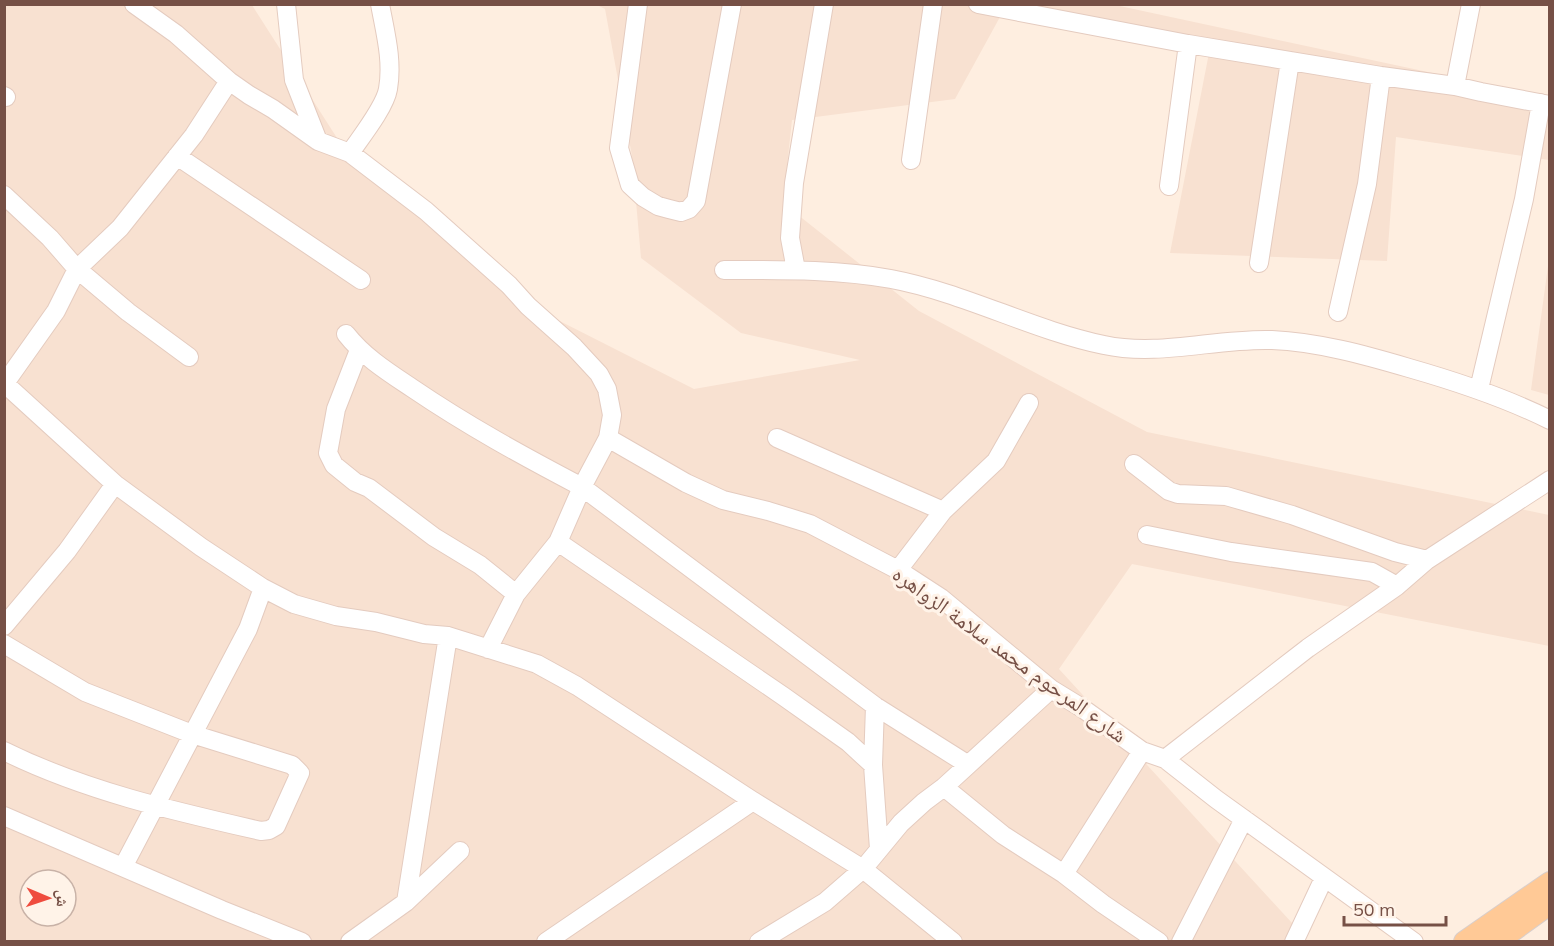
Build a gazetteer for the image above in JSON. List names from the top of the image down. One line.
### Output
{"streets":{"street":["شارع المرحوم محمد سلامة الزواهره"]},"scale_bar":"50 m","north":"right"}
